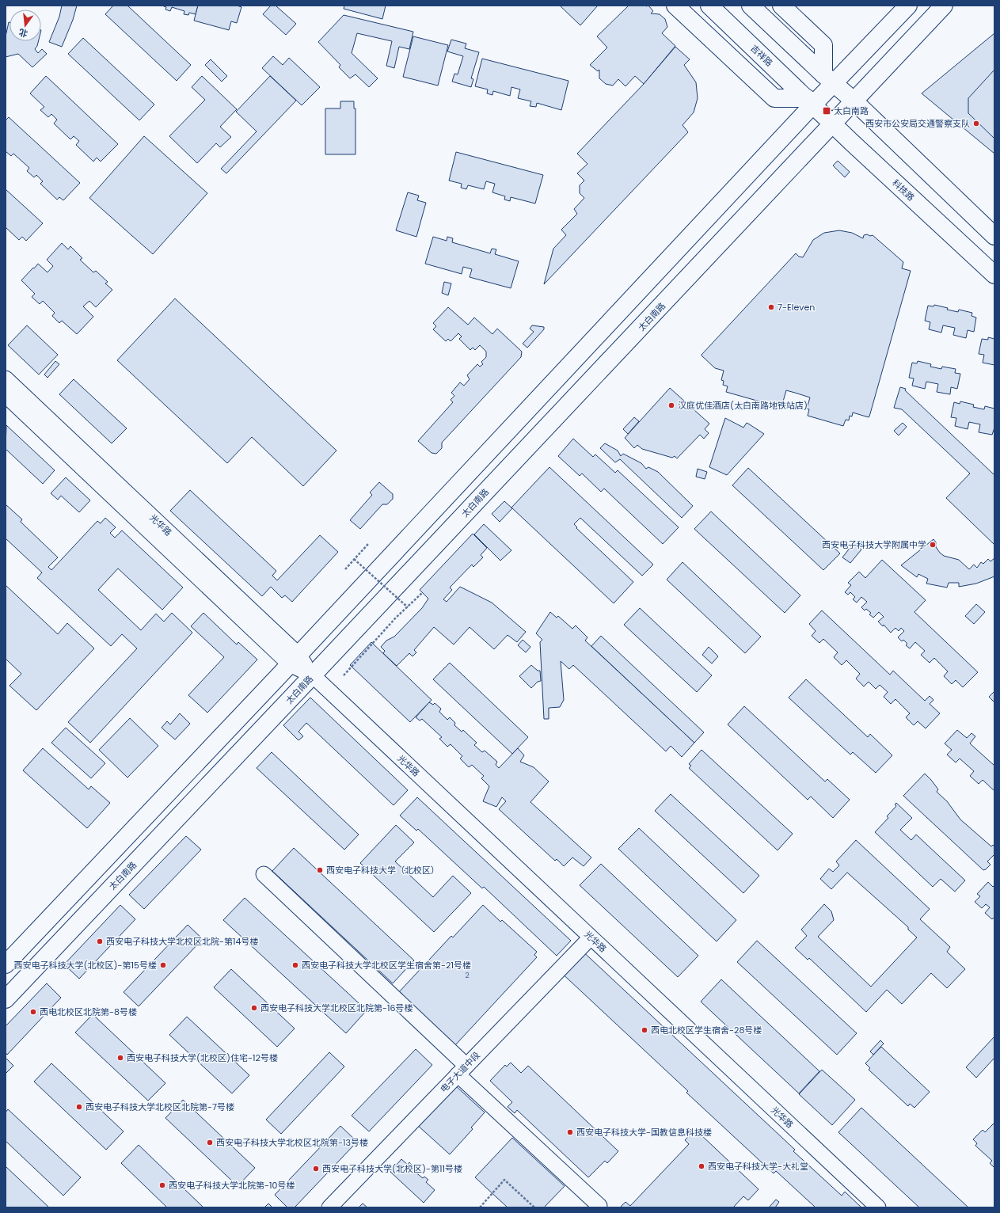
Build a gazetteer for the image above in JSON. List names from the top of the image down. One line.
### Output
{"streets":{"main road":["吉祥路","科技路","太白南路"],"street":["光华路","电子大道中段"]},"crossings":[["吉祥路","科技路"],["科技路","太白南路"],["太白南路","光华路"],["光华路","电子大道中段"]],"places":{"transit":["太白南路"],"other":["西安市公安局交通警察支队","7-Eleven","汉庭优佳酒店(太白南路地铁站店)","西安电子科技大学附属中学","西安电子科技大学（北校区）","西安电子科技大学北校区北院-第14号楼","西安电子科技大学(北校区)-第15号楼","西安电子科技大学北校区学生宿舍第-21号楼","西安电子科技大学北校区北院第-16号楼","西电北校区北院第-8号楼","西电北校区学生宿舍-28号楼","西安电子科技大学(北校区)住宅-12号楼","西安电子科技大学北校区北院第-7号楼","西安电子科技大学-国教信息科技楼","西安电子科技大学北校区北院第-13号楼","西安电子科技大学-大礼堂","西安电子科技大学(北校区)-第11号楼","西安电子科技大学北院第-10号楼"]},"house_numbers":["2"],"north":"bottom"}
